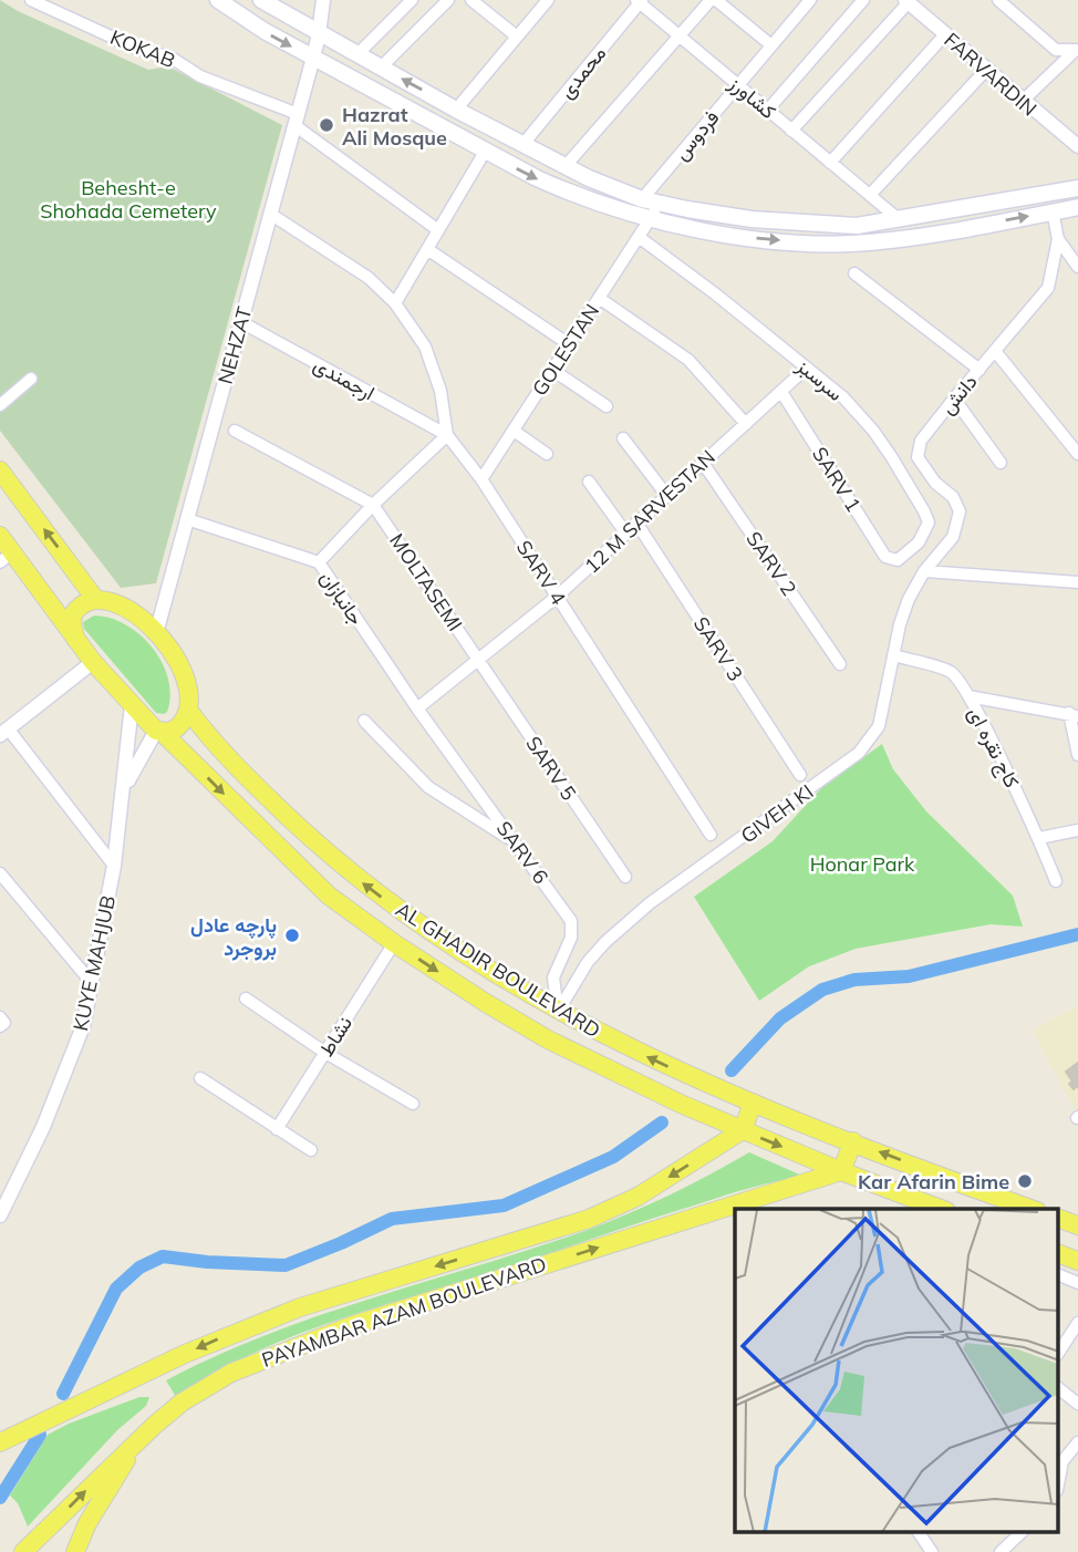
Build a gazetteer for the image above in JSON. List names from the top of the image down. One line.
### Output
{"streets":{"main road":["AL GHADIR BOULEVARD","PAYAMBAR AZAM BOULEVARD"],"street":["KOKAB","محمدی","FARVARDIN","کشاورز","فردوس","NEHZAT","GOLESTAN","ارجمندی","سرسبز","دانش","SARV 1","12 M SARVESTAN","SARV 2","SARV 4","MOLTASEMI","جانبازان","SARV 3","کاج نقره ای","SARV 5","GIVEH KI","SARV 6","KUYE MAHJUB","نشاط"]},"crossings":[["KOKAB","NEHZAT"],["محمدی","کشاورز"],["کشاورز","فردوس"],["NEHZAT","ارجمندی"],["NEHZAT","SARV 4"],["NEHZAT","جانبازان"],["GOLESTAN","سرسبز"],["GOLESTAN","SARV 4"],["ارجمندی","SARV 4"],["سرسبز","SARV 1"],["سرسبز","12 M SARVESTAN"],["SARV 1","12 M SARVESTAN"],["12 M SARVESTAN","SARV 2"],["12 M SARVESTAN","SARV 4"],["12 M SARVESTAN","MOLTASEMI"],["12 M SARVESTAN","جانبازان"],["12 M SARVESTAN","SARV 3"],["12 M SARVESTAN","SARV 5"],["12 M SARVESTAN","SARV 6"],["MOLTASEMI","SARV 5"],["جانبازان","SARV 6"],["کاج نقره ای","GIVEH KI"],["GIVEH KI","SARV 6"],["GIVEH KI","AL GHADIR BOULEVARD"],["SARV 6","AL GHADIR BOULEVARD"],["KUYE MAHJUB","AL GHADIR BOULEVARD"],["AL GHADIR BOULEVARD","نشاط"],["AL GHADIR BOULEVARD","PAYAMBAR AZAM BOULEVARD"]],"parks":["Behesht-e Shohada Cemetery","Honar Park"],"places":["Hazrat Ali Mosque","پارچه عادل بروجرد","Kar Afarin Bime"]}
